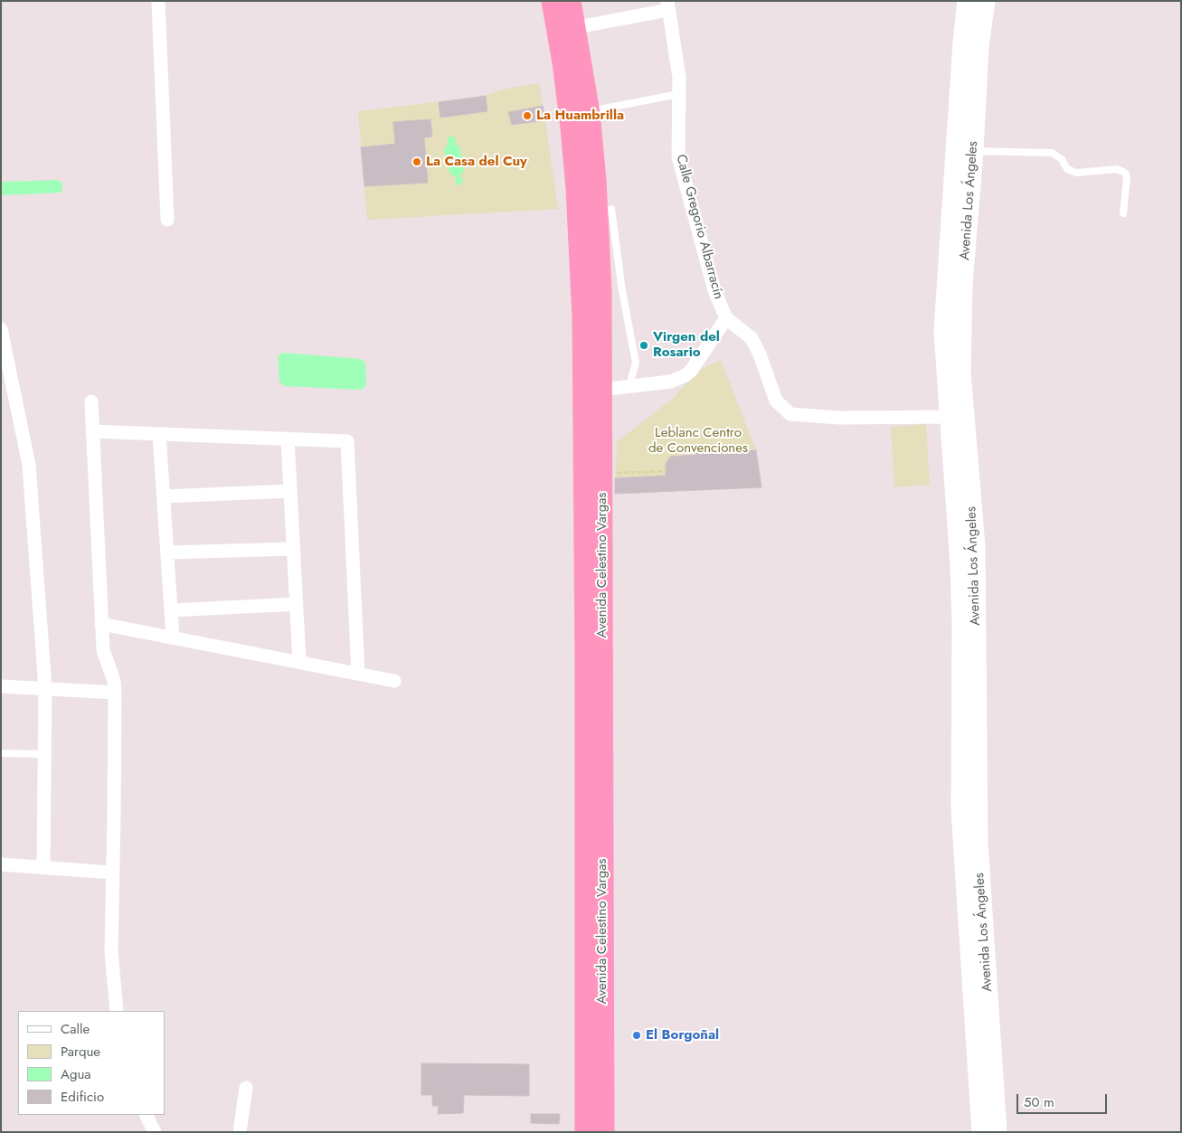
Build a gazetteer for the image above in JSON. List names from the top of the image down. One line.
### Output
{"streets":{"highway":["Avenida Celestino Vargas"],"main road":["Avenida Los Ángeles"],"street":["Calle Gregorio Albarracín"]},"parks":["Leblanc Centro de Convenciones"],"places":["La Huambrilla","La Casa del Cuy","Virgen del Rosario","El Borgoñal"],"legend":["Calle","Parque","Agua","Edificio"],"scale_bar":"50 m"}
